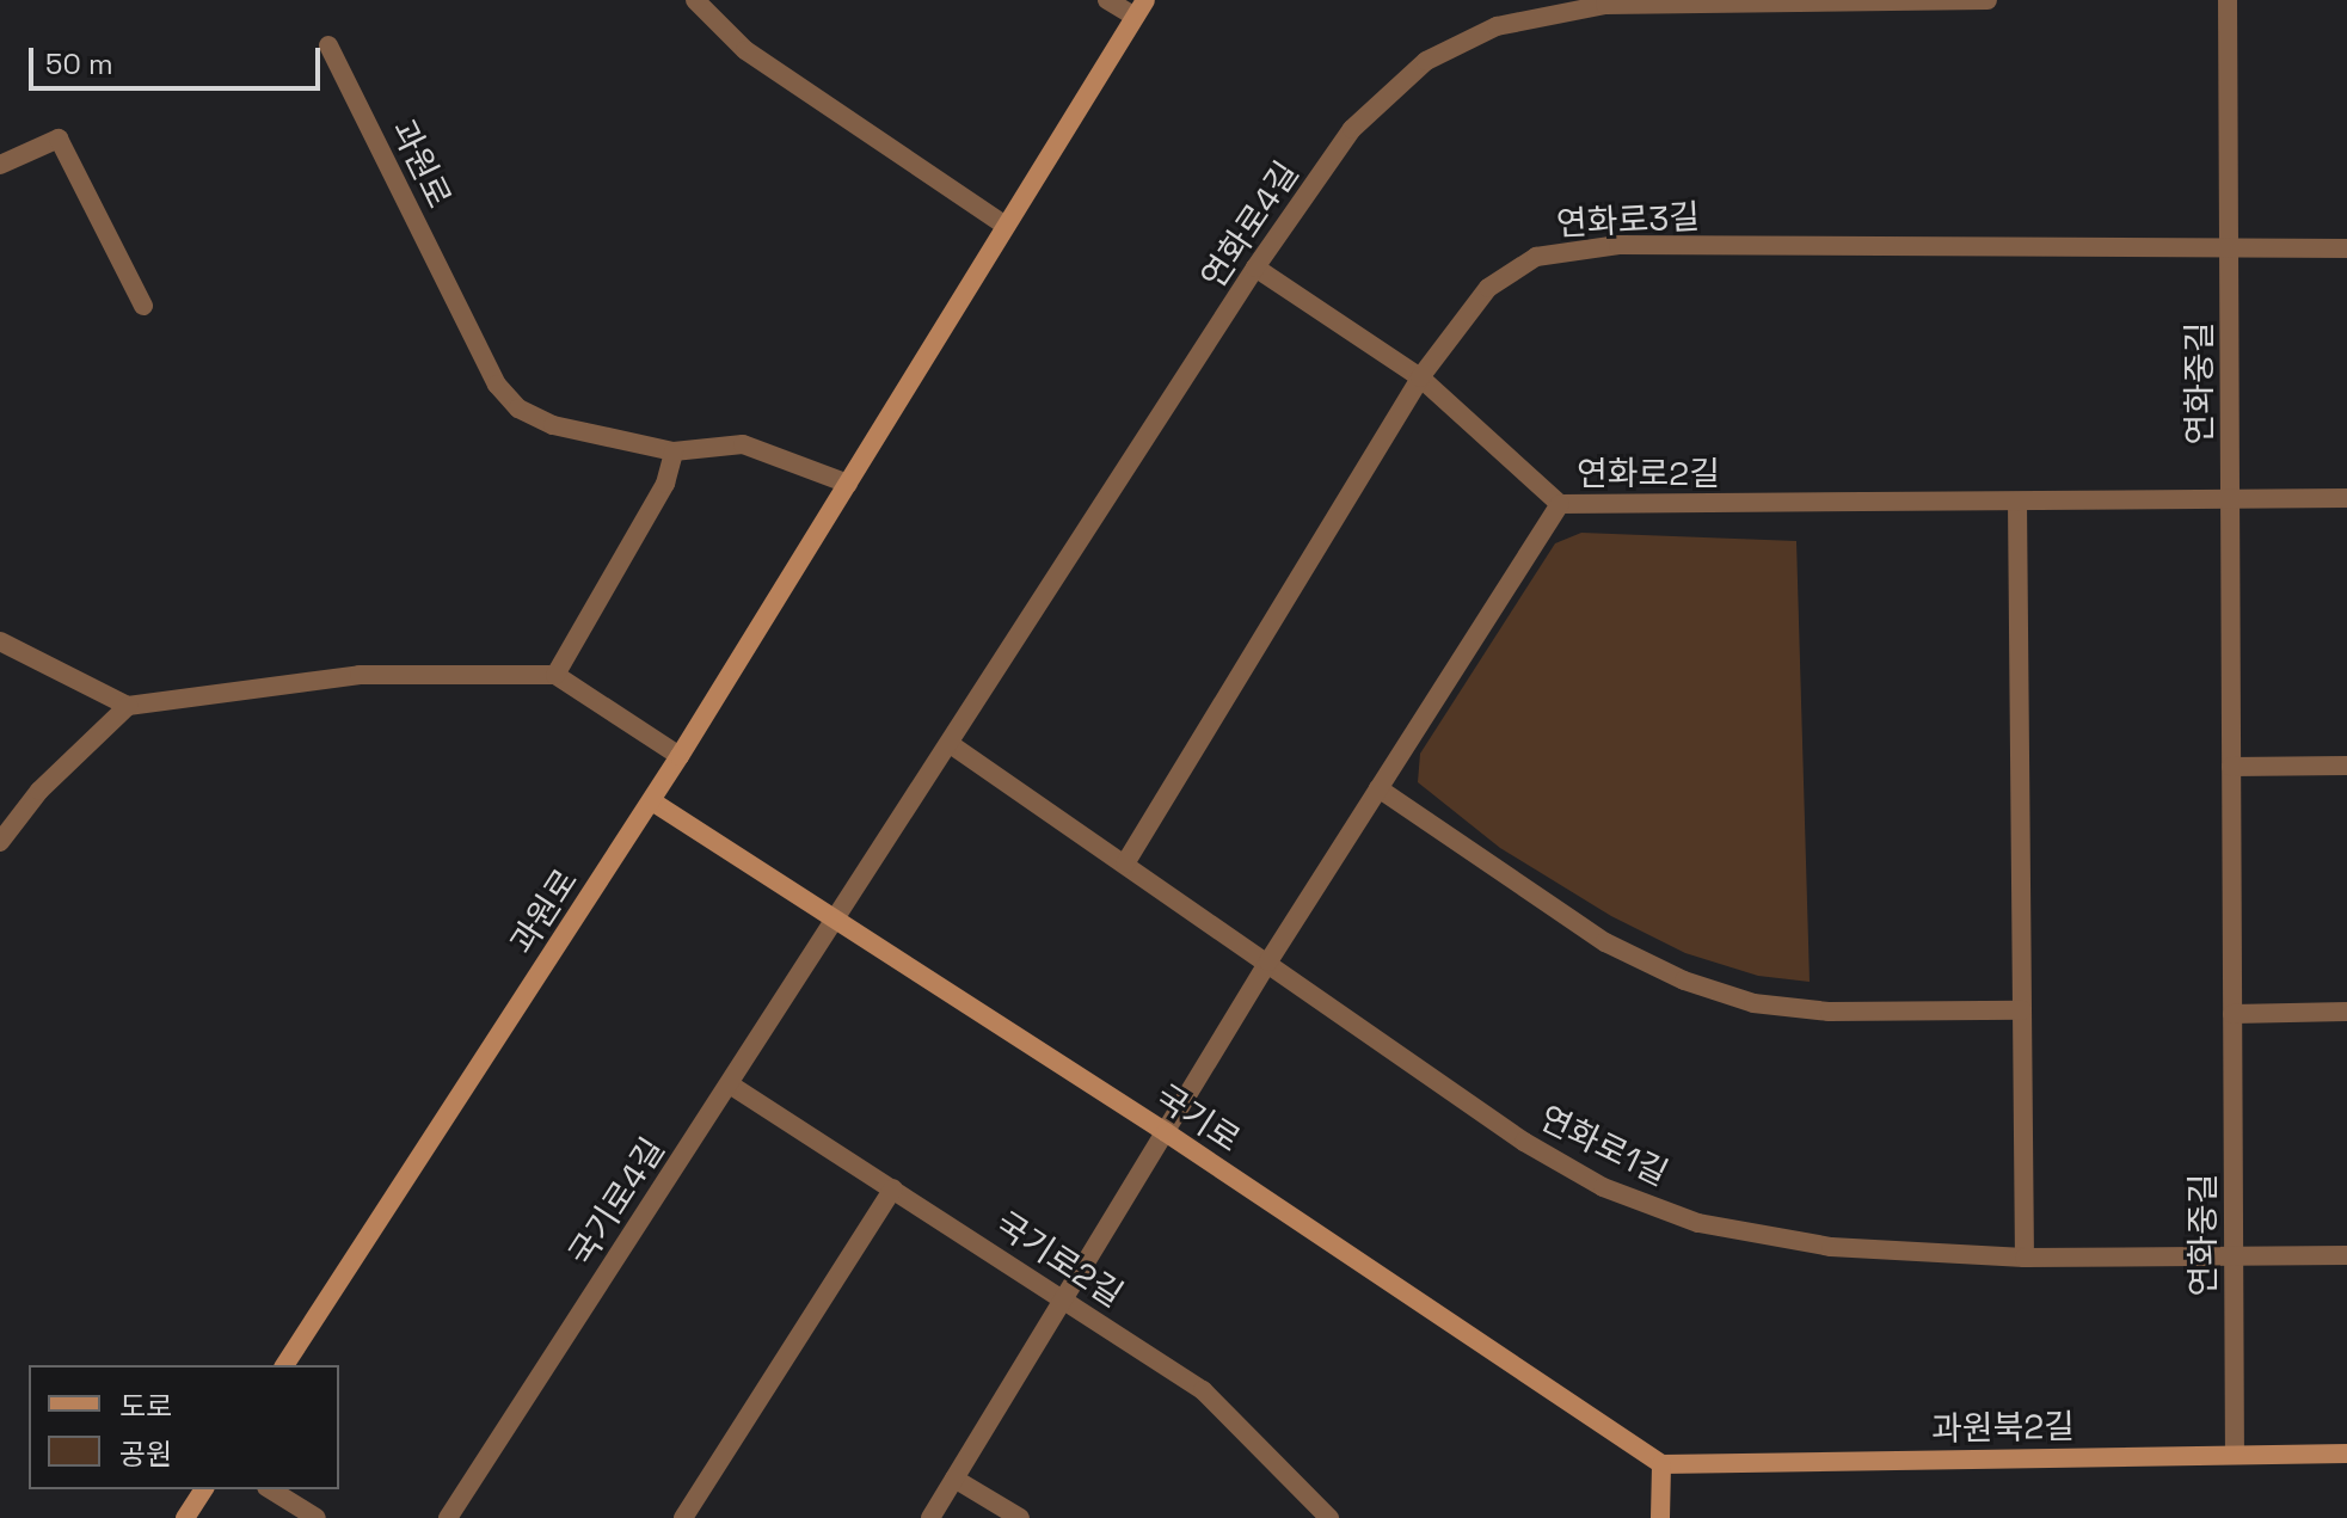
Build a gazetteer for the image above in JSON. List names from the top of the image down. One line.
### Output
{"streets":{"main road":["과원로","국기로","과원북2길"],"street":["연화로3길","연화로4길","연화중길","연화로2길","연화로1길","국기로4길","국기로2길"]},"crossings":[["과원로","국기로"],["연화로3길","연화중길"],["연화로3길","연화로1길"],["연화로4길","국기로"],["연화로4길","연화로1길"],["연화로4길","국기로4길"],["연화중길","연화로2길"],["연화중길","연화로1길"],["연화중길","과원북2길"],["연화로2길","국기로"],["연화로2길","연화로1길"],["연화로2길","국기로2길"],["국기로","국기로4길"],["국기로","과원북2길"],["국기로4길","국기로2길"]],"legend":["도로","공원"],"scale_bar":"50 m"}
